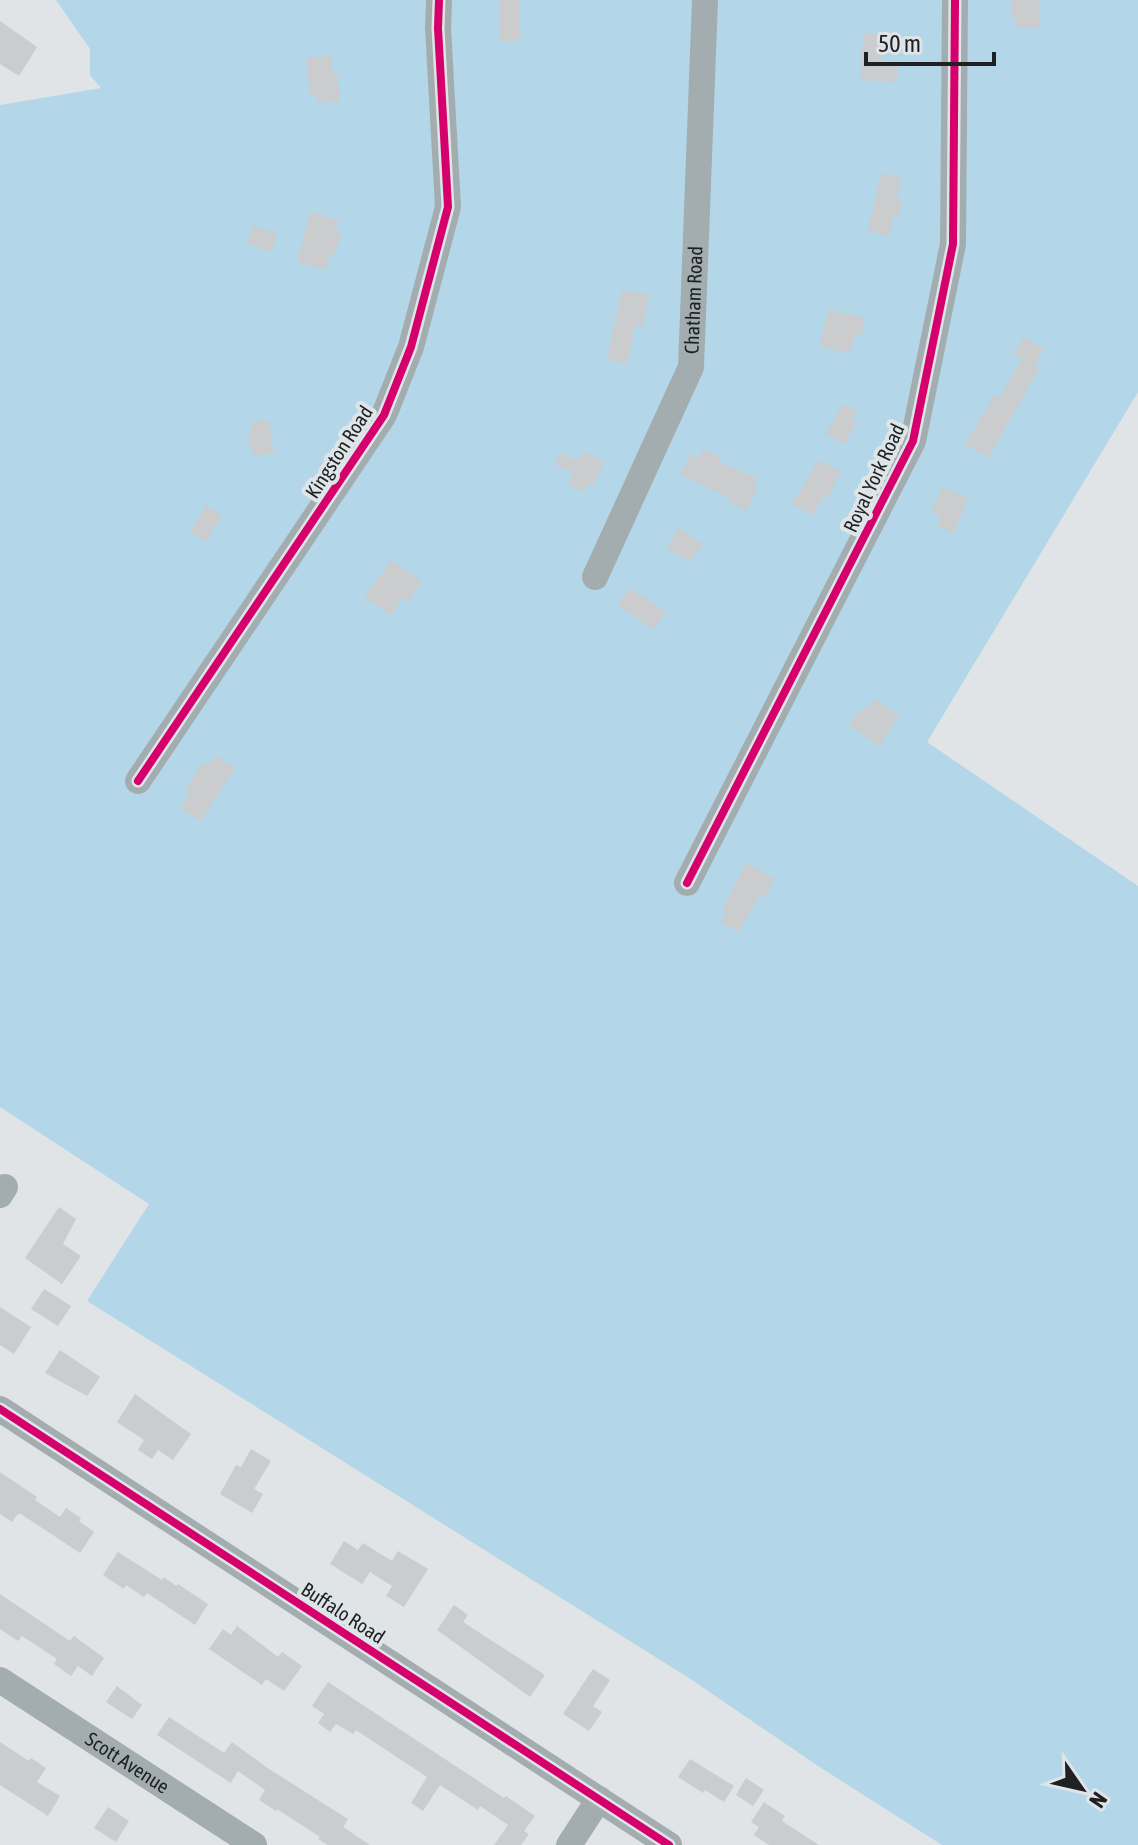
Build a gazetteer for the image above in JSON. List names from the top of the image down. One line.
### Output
{"streets":{"street":["Chatham Road","Kingston Road","Royal York Road","Buffalo Road","Scott Avenue"]},"scale_bar":"50 m","north":"bottom right"}
